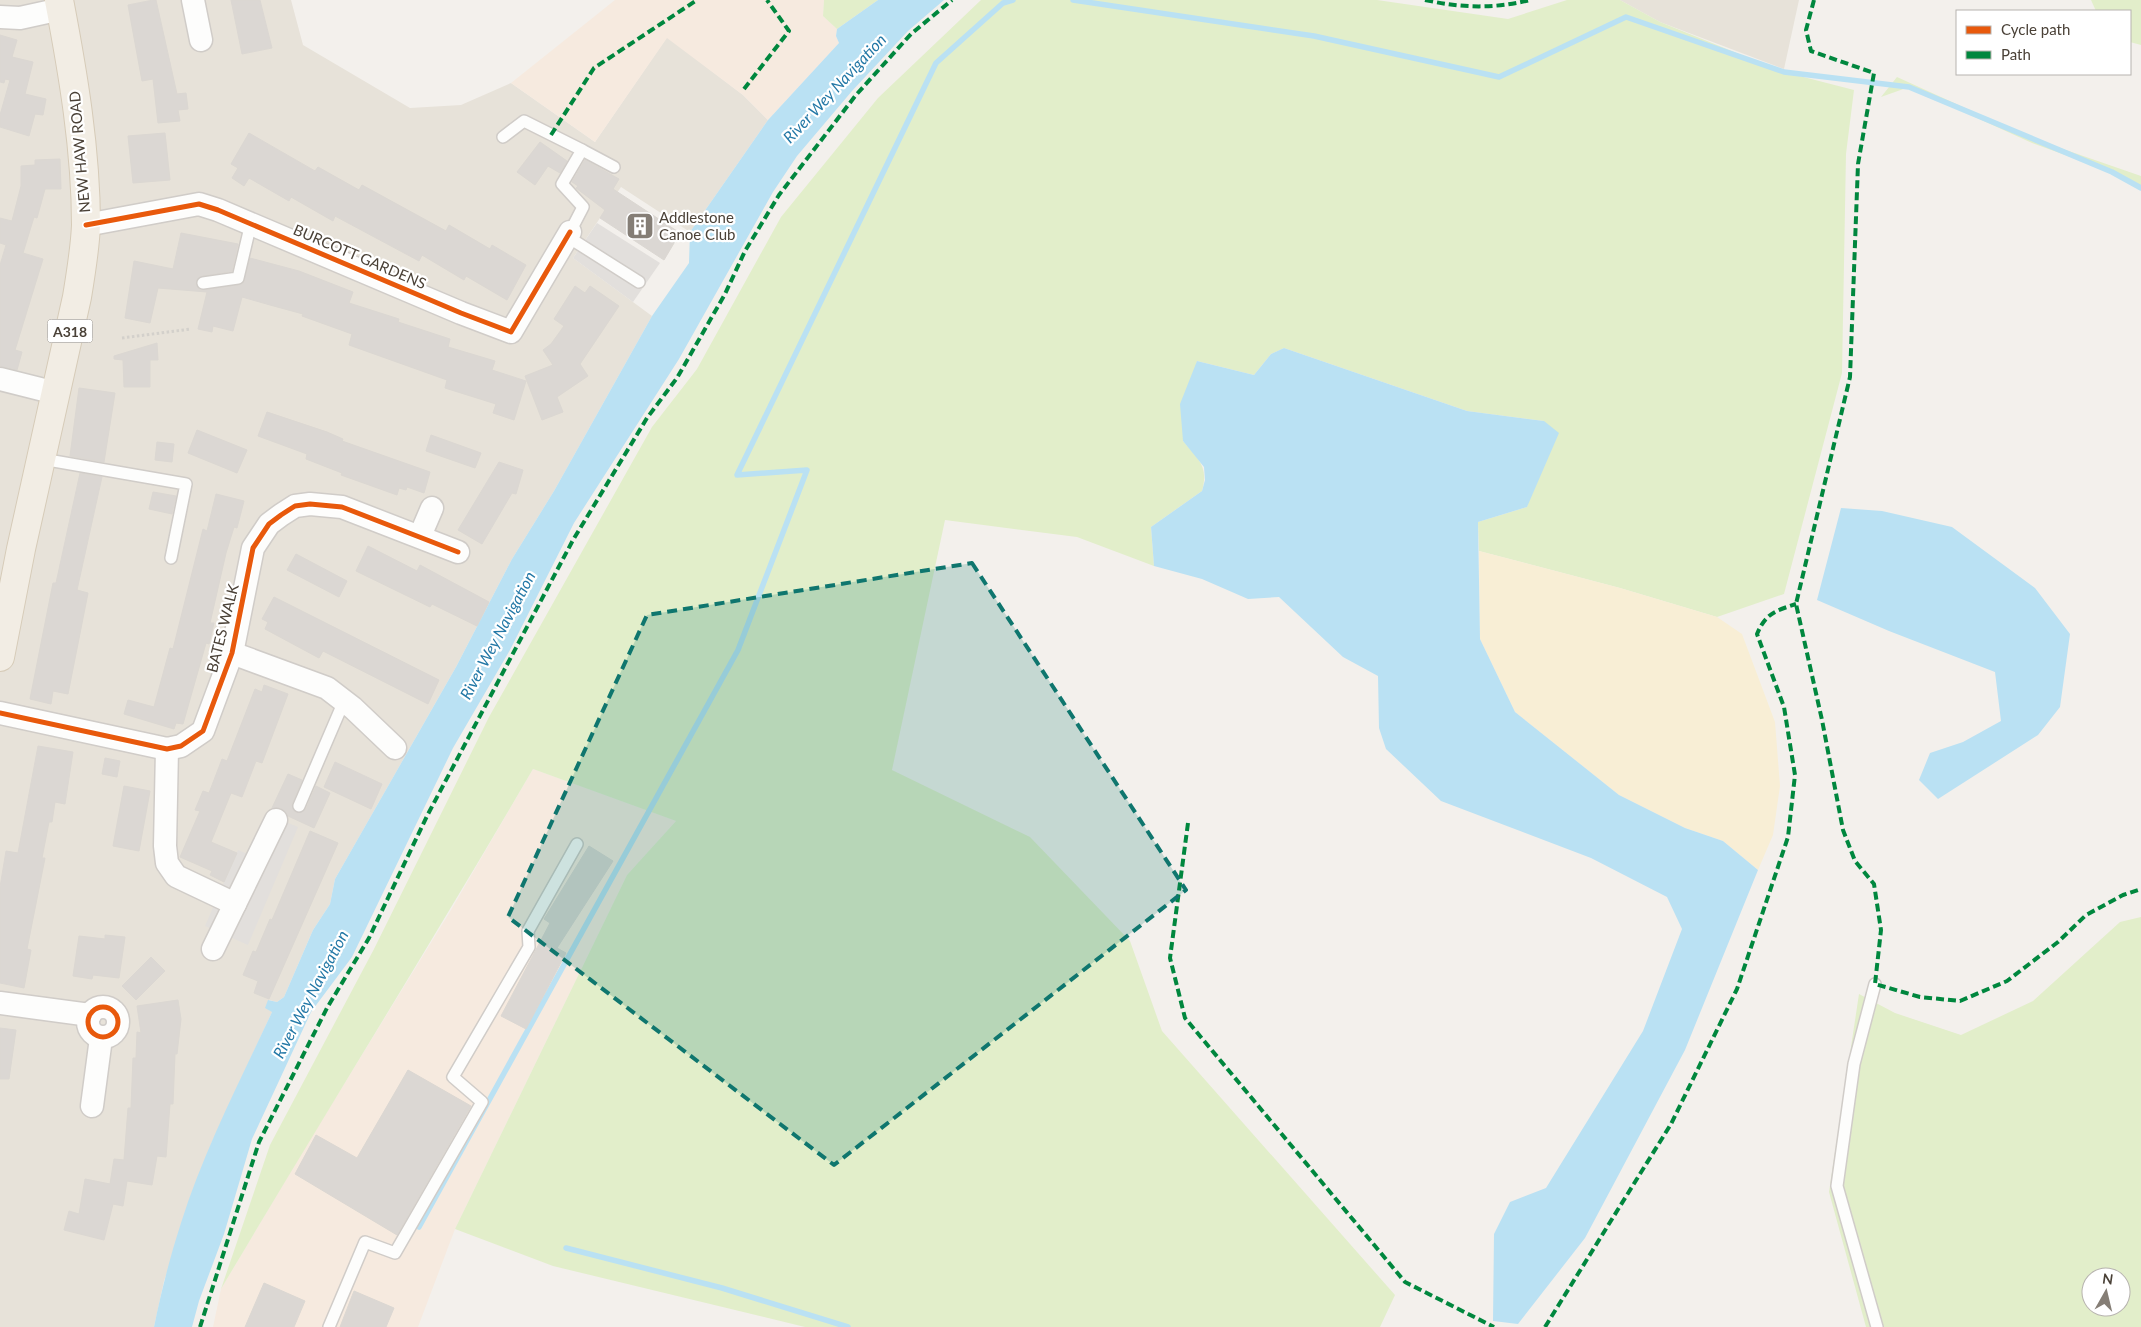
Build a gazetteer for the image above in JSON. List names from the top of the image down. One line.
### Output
{"streets":{"main road":["NEW HAW ROAD","A318"],"street":["BURCOTT GARDENS","BATES WALK"]},"crossings":[["NEW HAW ROAD","BURCOTT GARDENS"]],"water":["River Wey Navigation"],"places":{"building":["Addlestone Canoe Club"]},"legend":["Cycle path","Path"],"north":"top"}
